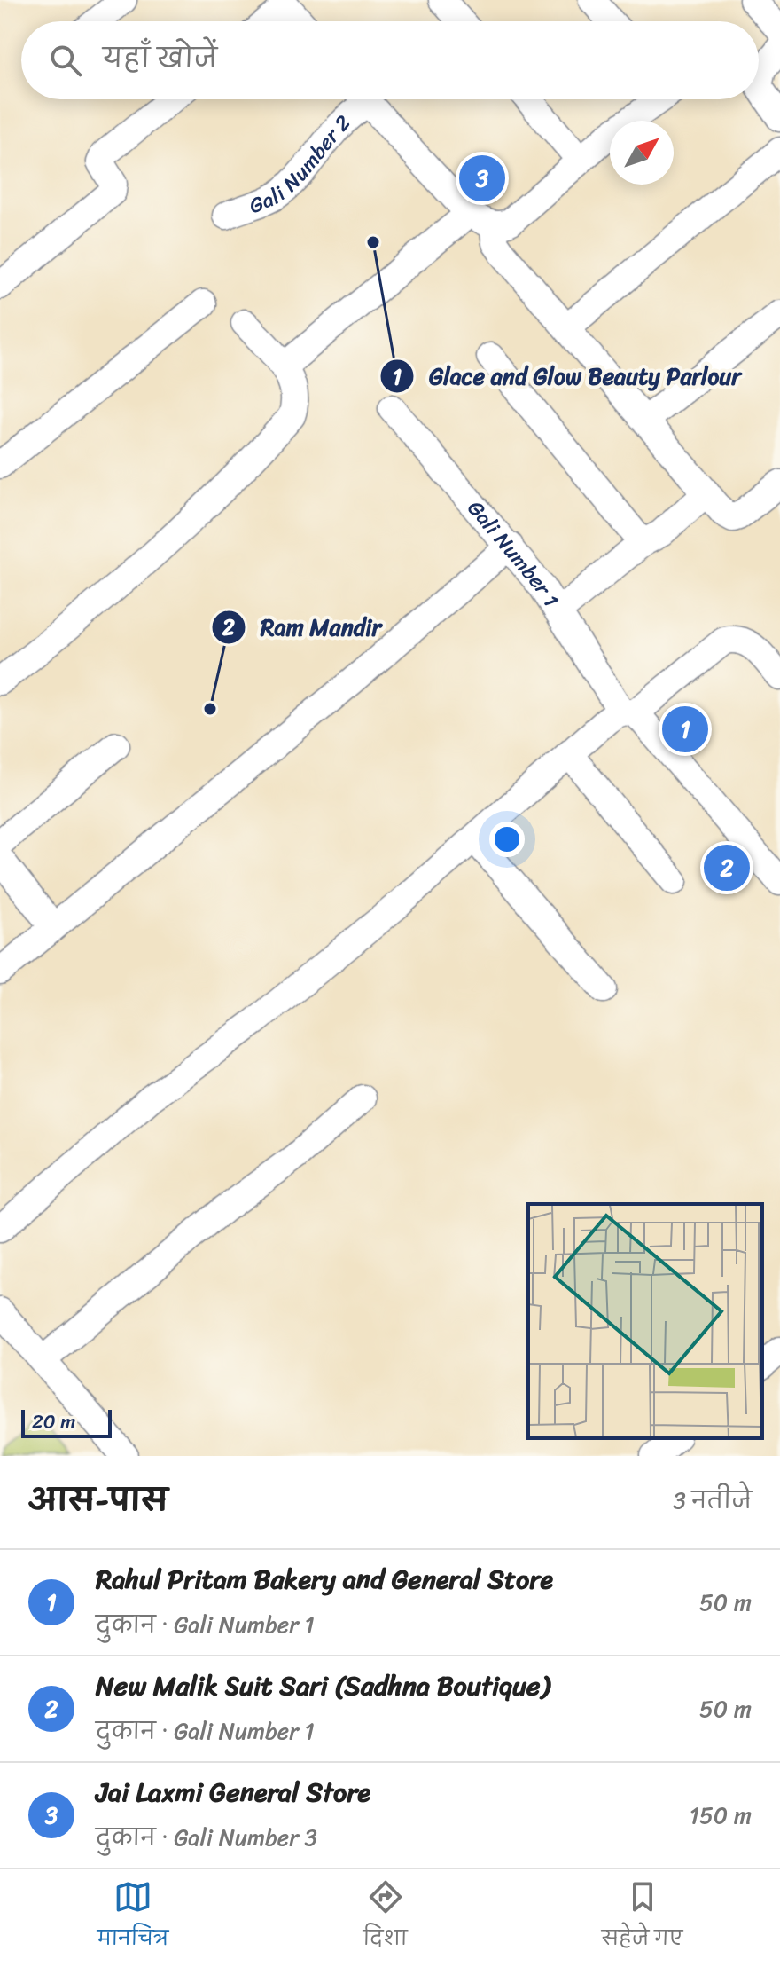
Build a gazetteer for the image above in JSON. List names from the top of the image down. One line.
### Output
{"streets":{"street":["Gali Number 2","Gali Number 1"]},"places":["Glace and Glow Beauty Parlour","Ram Mandir"],"scale_bar":"20 m","north":"top right","page":{"search":"यहाँ खोजें","pins":["3","1","2"],"scale":"20 m","heading":["आस-पास","3 नतीजे"],"list":[{"mark":"1","name":"Rahul Pritam Bakery and General Store","note":"दुकान · Gali Number 1","value":"50 m"},{"mark":"2","name":"New Malik Suit Sari (Sadhna Boutique)","note":"दुकान · Gali Number 1","value":"50 m"},{"mark":"3","name":"Jai Laxmi General Store","note":"दुकान · Gali Number 3","value":"150 m"}],"nav":["मानचित्र","दिशा","सहेजे गए"]}}
